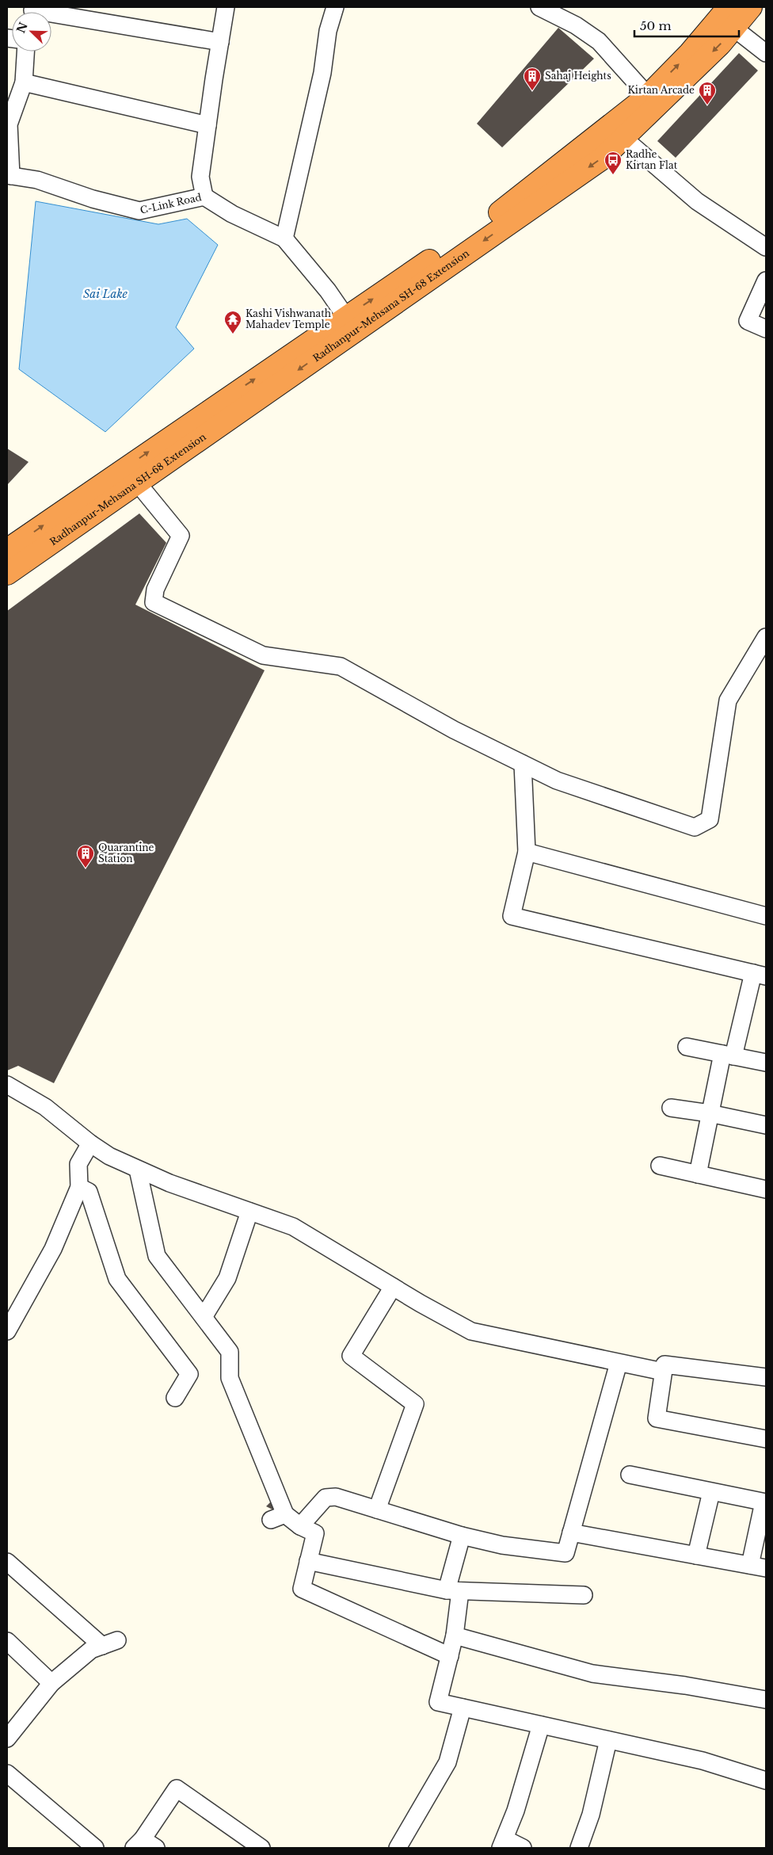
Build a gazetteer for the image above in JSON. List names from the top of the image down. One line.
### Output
{"streets":{"highway":["Radhanpur-Mehsana SH-68 Extension"],"street":["C-Link Road"]},"crossings":[["C-Link Road","Radhanpur-Mehsana SH-68 Extension"]],"water":["Sai Lake"],"places":{"building":["Sahaj Heights","Kirtan Arcade","Quarantine Station"],"bus stop":["Radhe Kirtan Flat"],"temple":["Kashi Vishwanath Mahadev Temple"]},"scale_bar":"50 m","north":"top left"}
